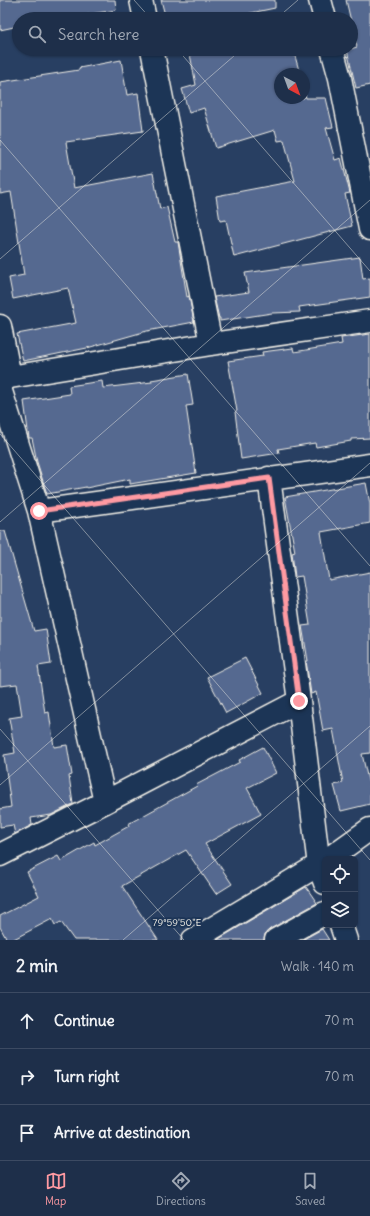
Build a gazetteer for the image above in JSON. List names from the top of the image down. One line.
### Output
{"north":"bottom right","page":{"search":"Search here","heading":["2 min","Walk · 140 m"],"list":[["Continue","70 m"],["Turn right","70 m"],"Arrive at destination"],"nav":["Map","Directions","Saved"]},"coordinates":["79°59'50\"E"]}
